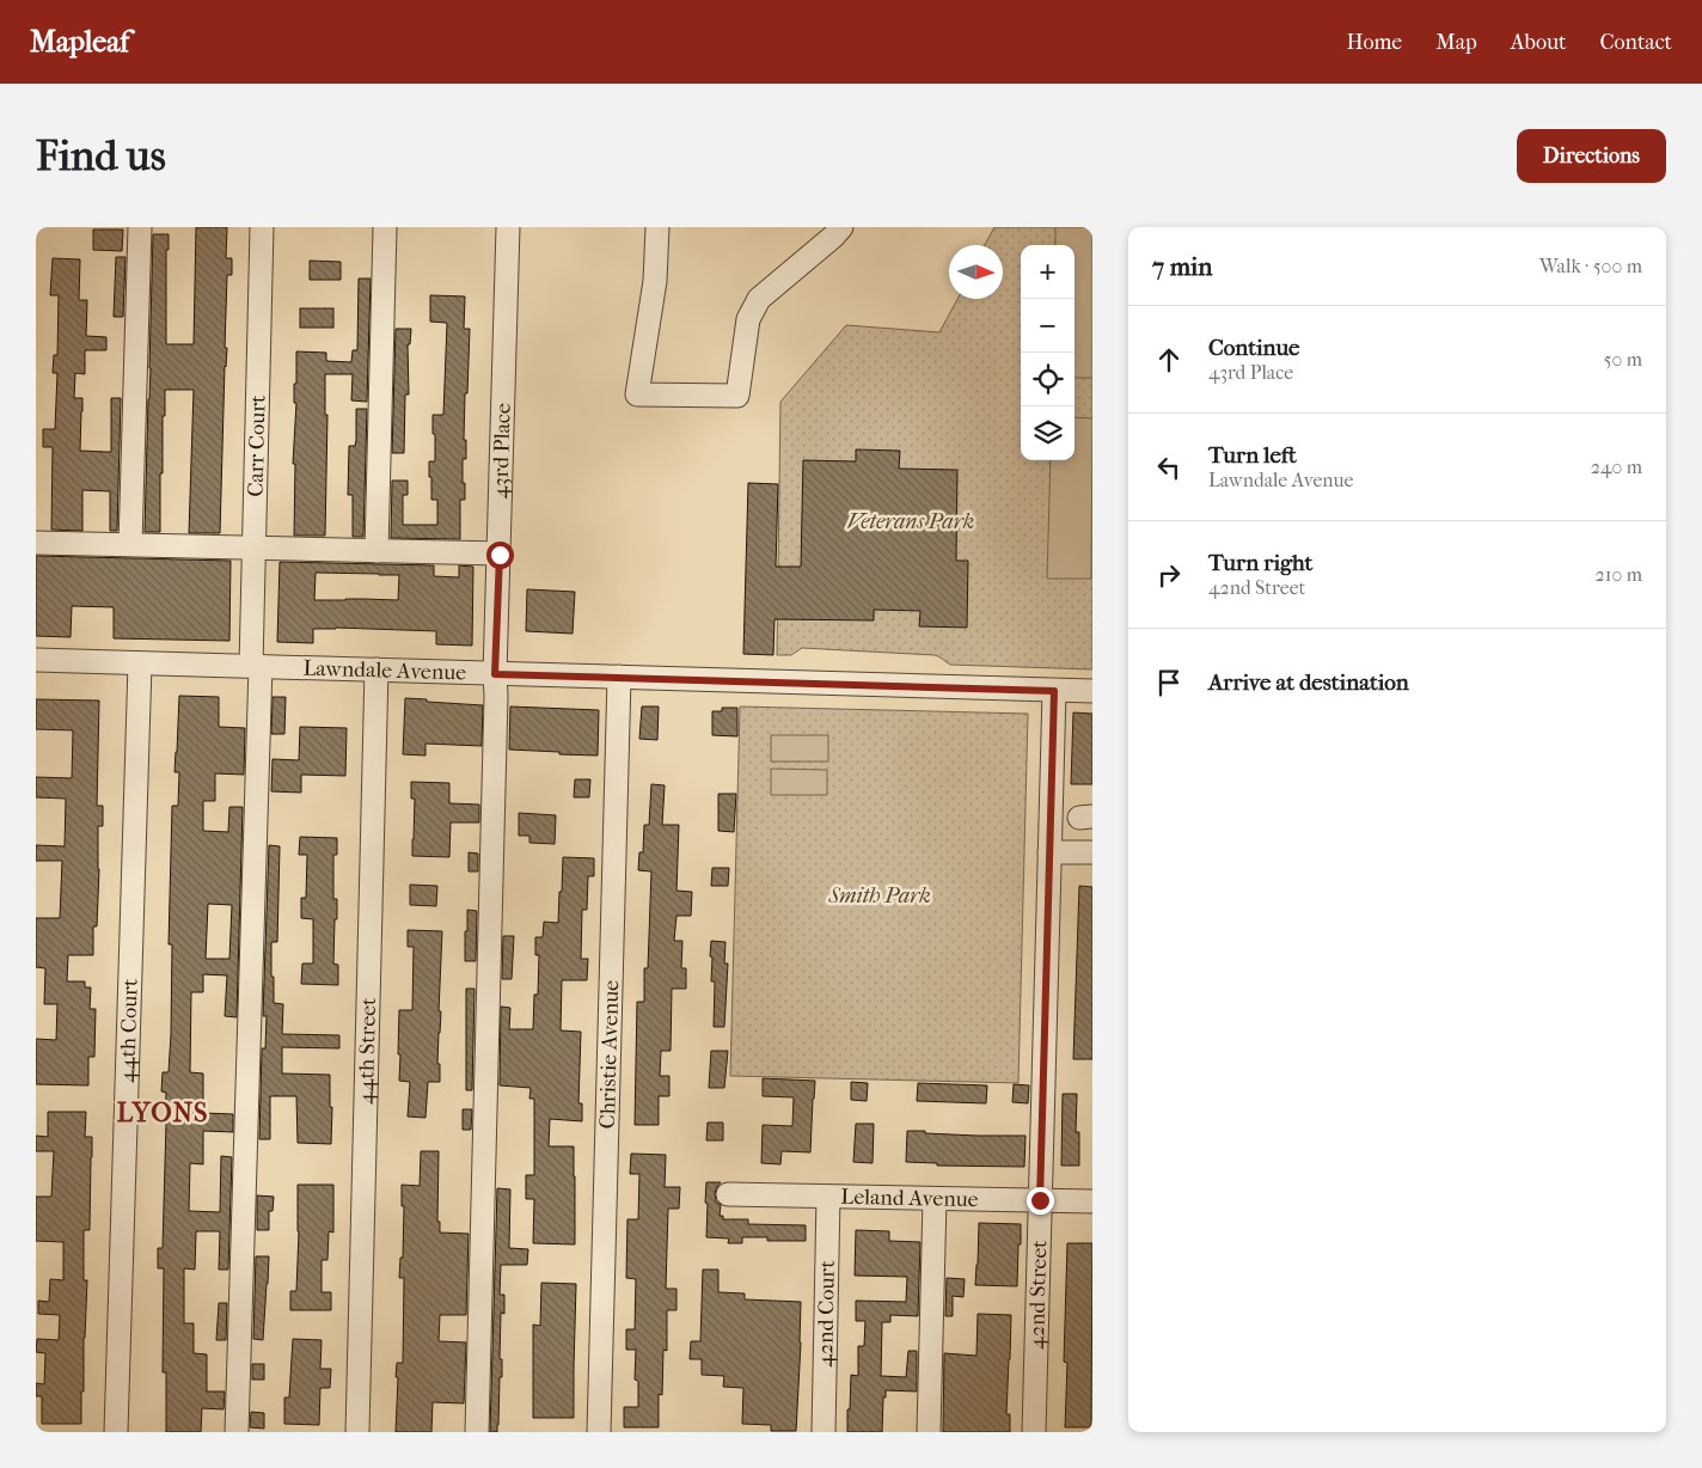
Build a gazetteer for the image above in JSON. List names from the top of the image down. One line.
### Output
{"streets":{"street":["Carr Court","43rd Place","Lawndale Avenue","44th Court","44th Street","Christie Avenue","Leland Avenue","42nd Street","42nd Court"]},"crossings":[["Carr Court","Lawndale Avenue"],["43rd Place","Lawndale Avenue"],["Lawndale Avenue","44th Court"],["Lawndale Avenue","44th Street"],["Lawndale Avenue","Christie Avenue"],["Lawndale Avenue","42nd Street"],["Leland Avenue","42nd Street"],["Leland Avenue","42nd Court"]],"districts":["LYONS"],"parks":["Veterans Park","Smith Park"],"north":"right","page":{"header":"Mapleaf","nav":["Home","Map","About","Contact"],"buttons":"Directions","title":"Find us","heading":["7 min","Walk · 500 m"],"map_buttons":["+","−"],"list":[["Continue","43rd Place","50 m"],["Turn left","Lawndale Avenue","240 m"],["Turn right","42nd Street","210 m"],"Arrive at destination"]}}
